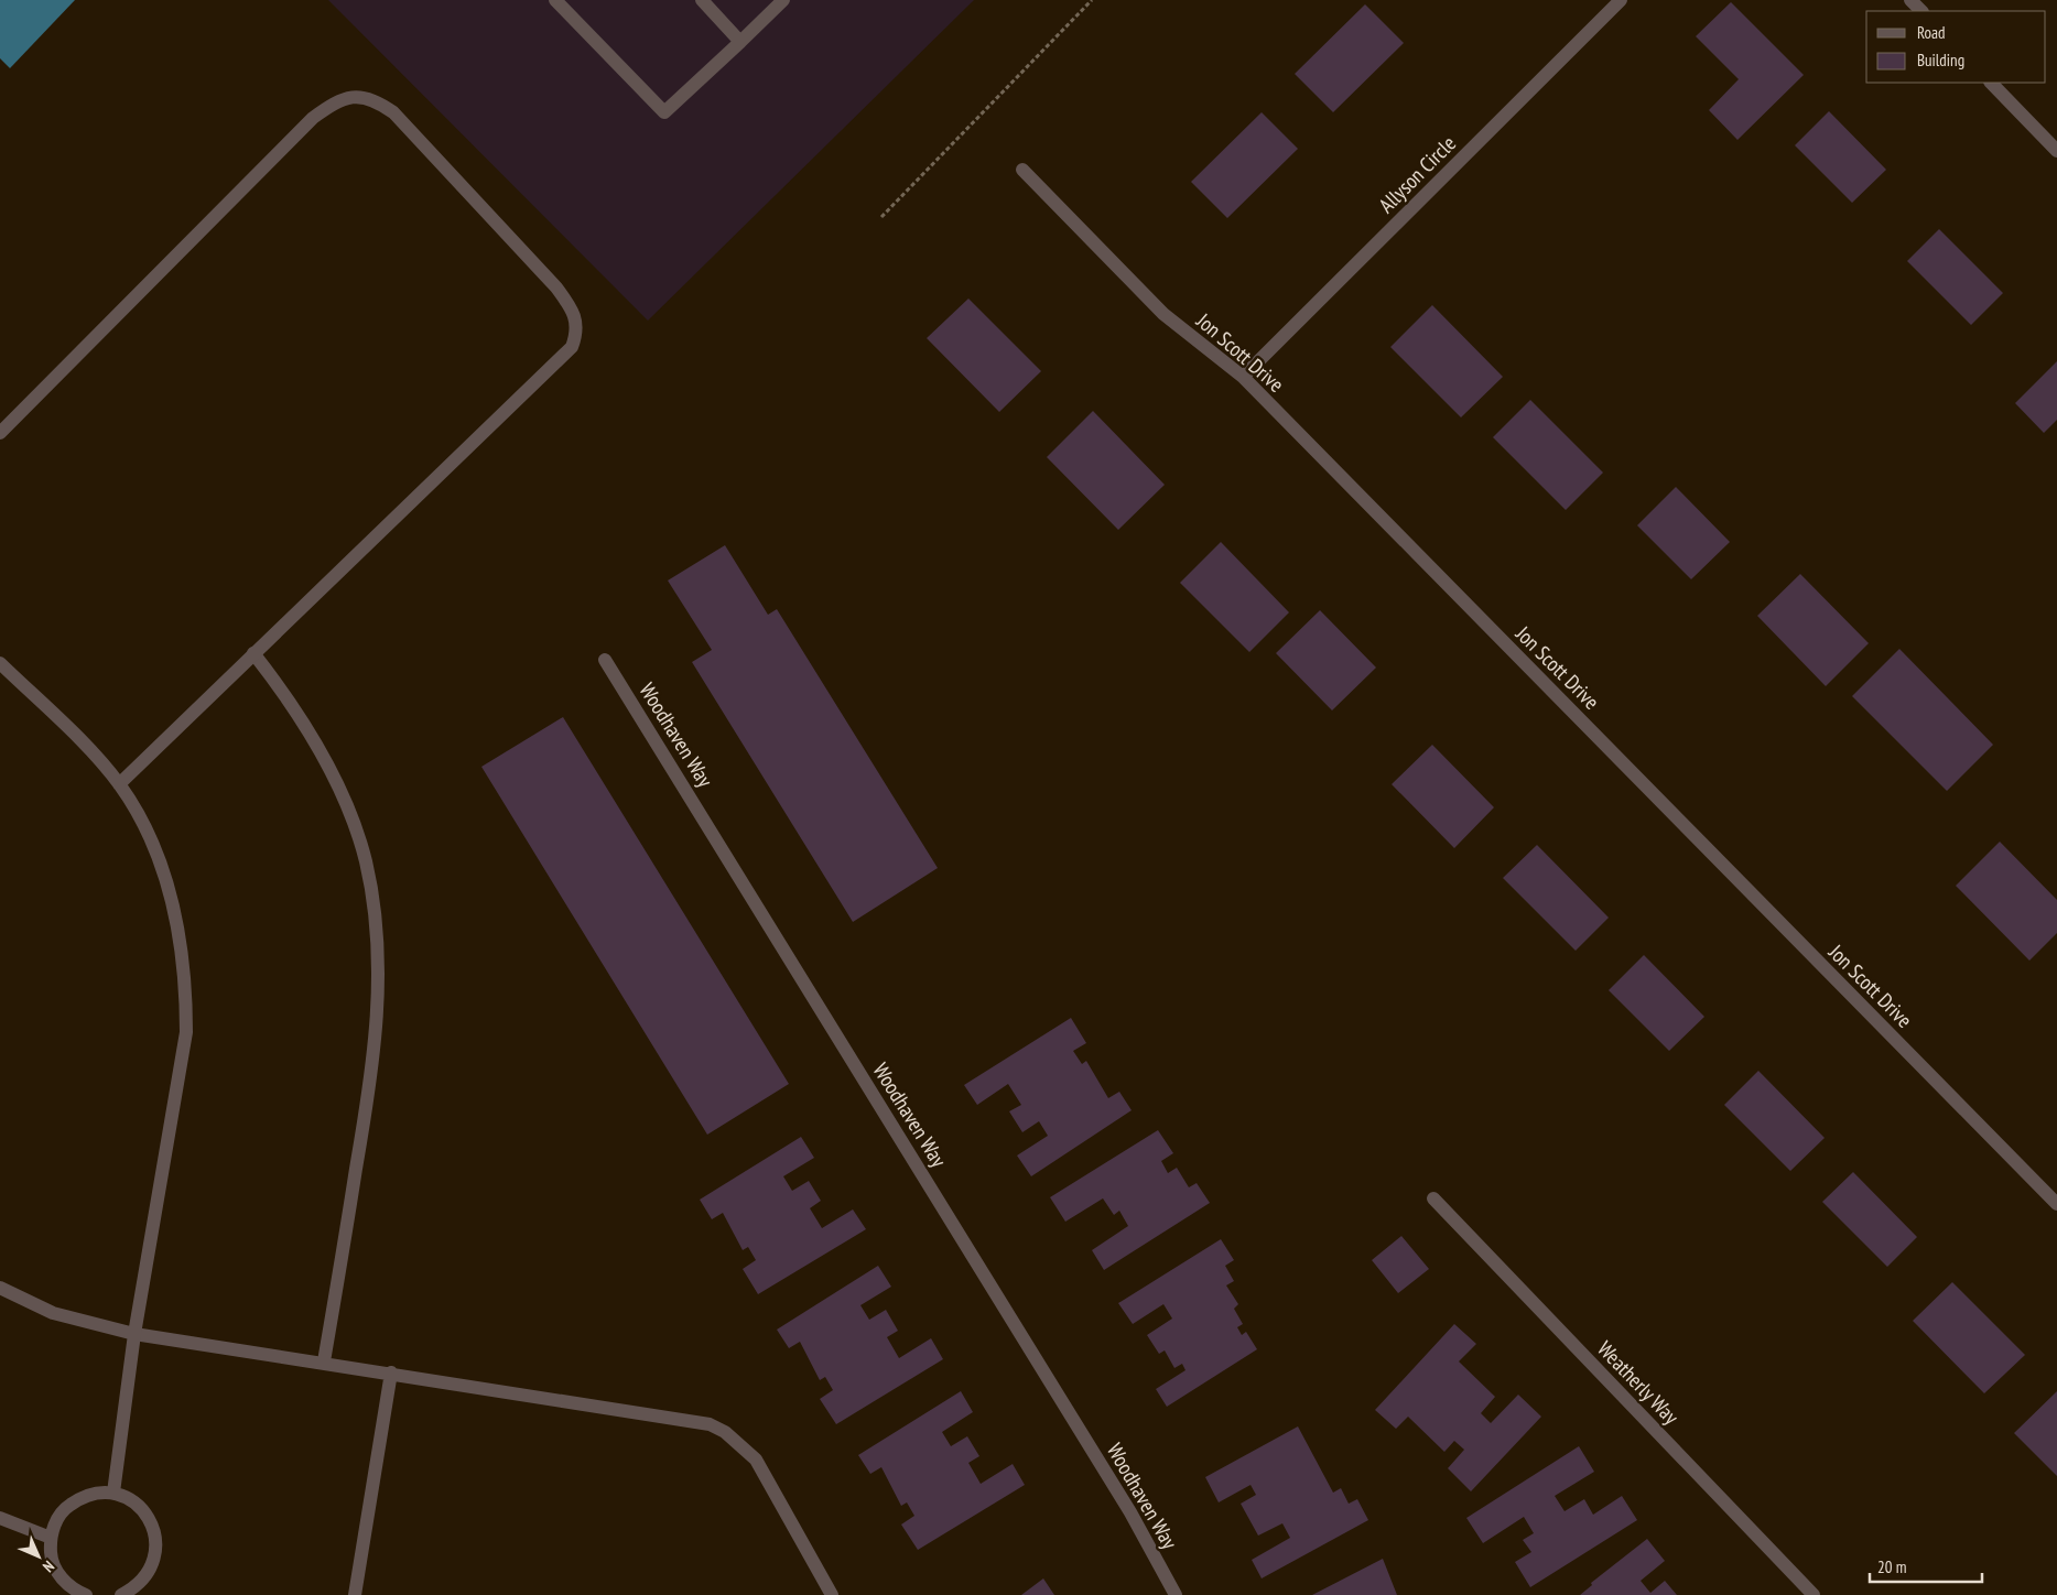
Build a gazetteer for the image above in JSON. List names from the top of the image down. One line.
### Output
{"streets":{"street":["Allyson Circle","Jon Scott Drive","Woodhaven Way","Weatherly Way"]},"crossings":[["Allyson Circle","Jon Scott Drive"]],"legend":["Road","Building"],"scale_bar":"20 m","north":"bottom right"}
